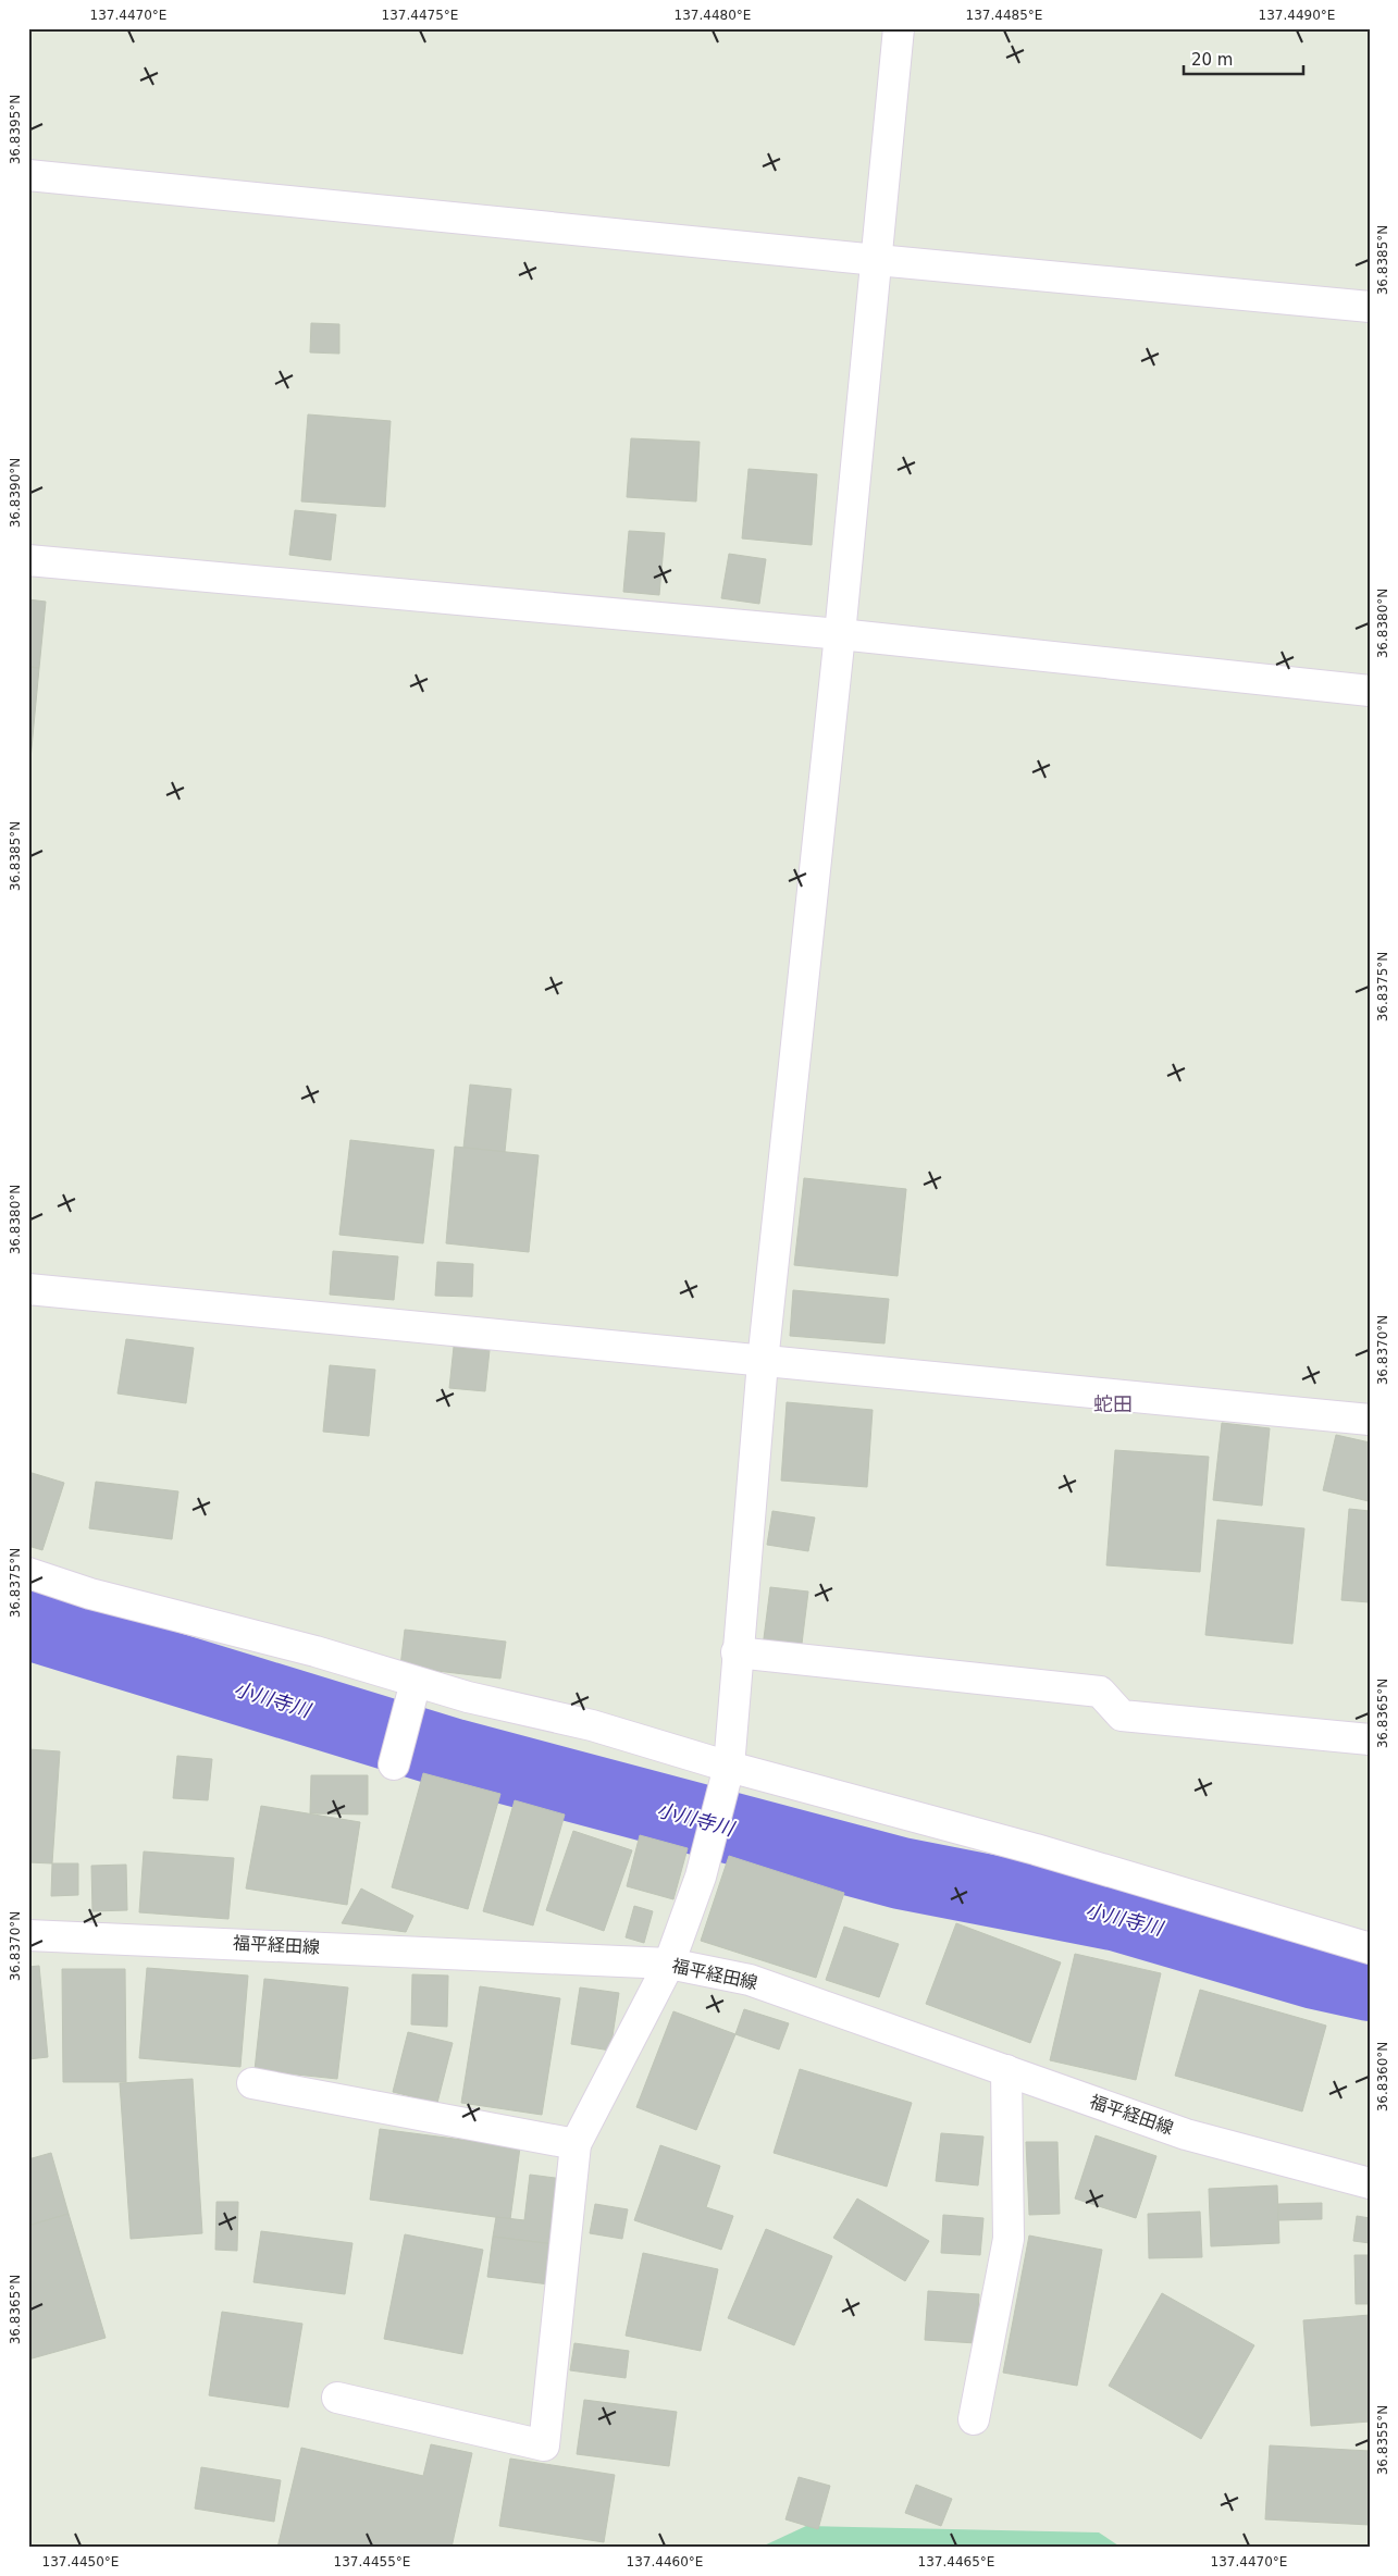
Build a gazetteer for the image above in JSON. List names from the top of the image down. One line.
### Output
{"streets":{"street":["福平経田線"]},"districts":["蛇田"],"water":["小川寺川"],"scale_bar":"20 m","coordinates":["137.4470°E","137.4475°E","137.4480°E","137.4485°E","137.4490°E","36.8395°N","36.8385°N","36.8390°N","36.8380°N","36.8375°N","36.8370°N","36.8365°N","36.8360°N","36.8355°N","137.4450°E","137.4455°E","137.4460°E","137.4465°E"]}
